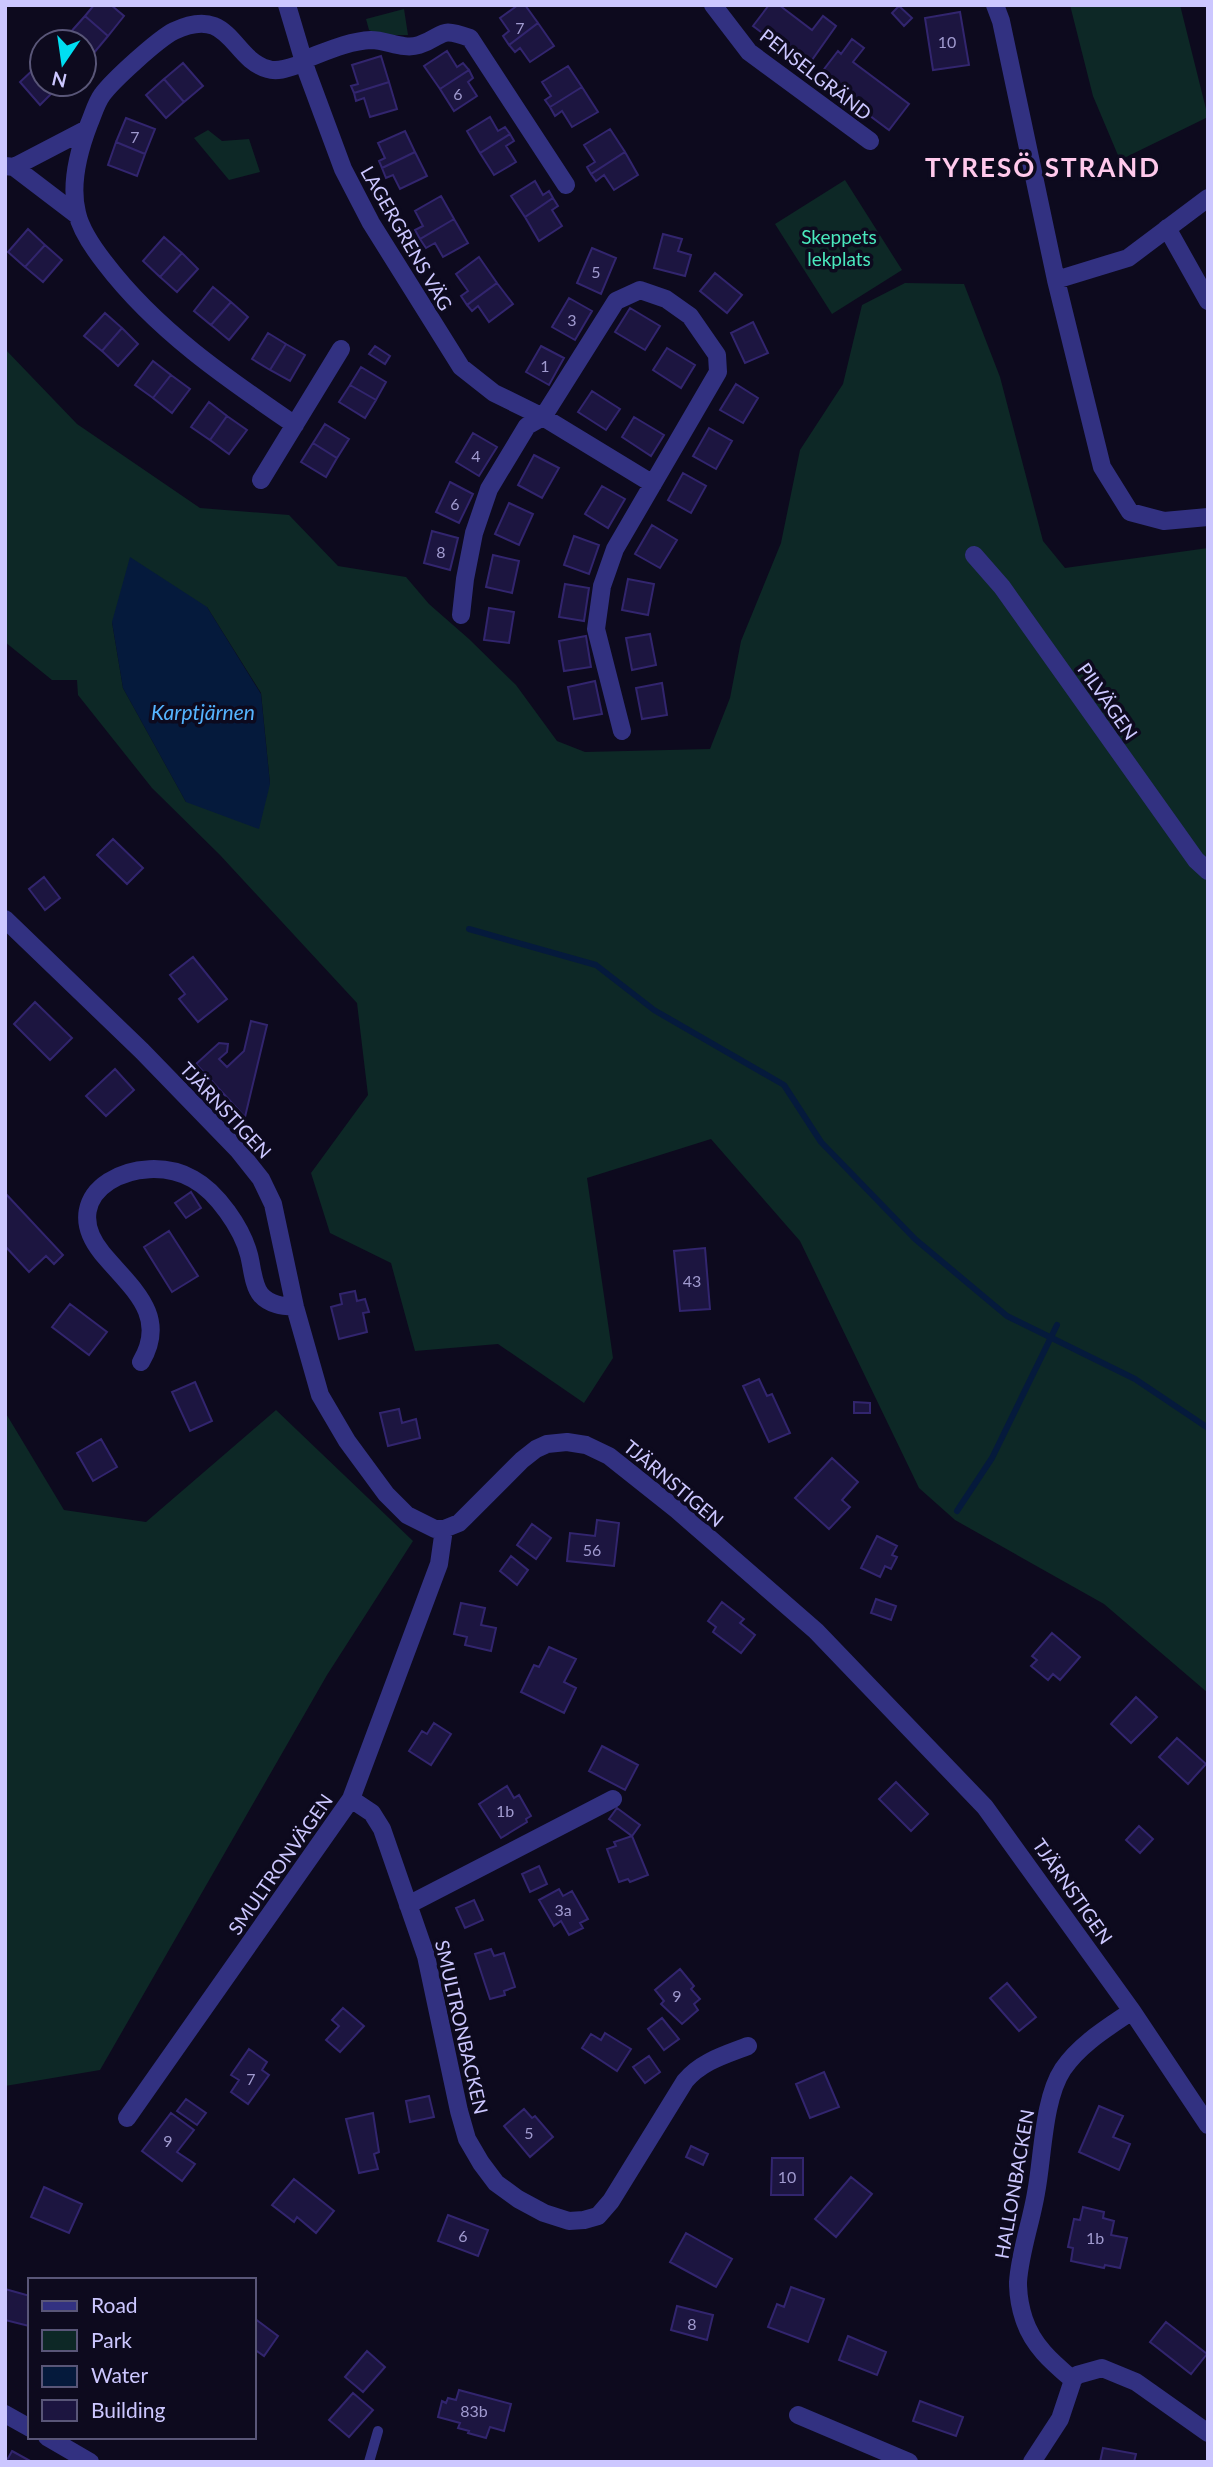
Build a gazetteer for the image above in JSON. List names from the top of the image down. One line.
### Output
{"streets":{"street":["PENSELGRÄND","LAGERGRENS VÄG","PILVÄGEN","TJÄRNSTIGEN","SMULTRONVÄGEN","SMULTRONBACKEN","HALLONBACKEN"]},"crossings":[["TJÄRNSTIGEN","SMULTRONVÄGEN"],["TJÄRNSTIGEN","HALLONBACKEN"],["SMULTRONVÄGEN","SMULTRONBACKEN"]],"districts":["TYRESÖ STRAND"],"water":["Karptjärnen"],"parks":["Skeppets lekplats"],"house_numbers":["7","10","6","7","5","3","1","4","6","8","43","56","1b","3a","9","7","5","9","10","6","1b","8","83b"],"legend":["Road","Park","Water","Building"],"north":"bottom"}
